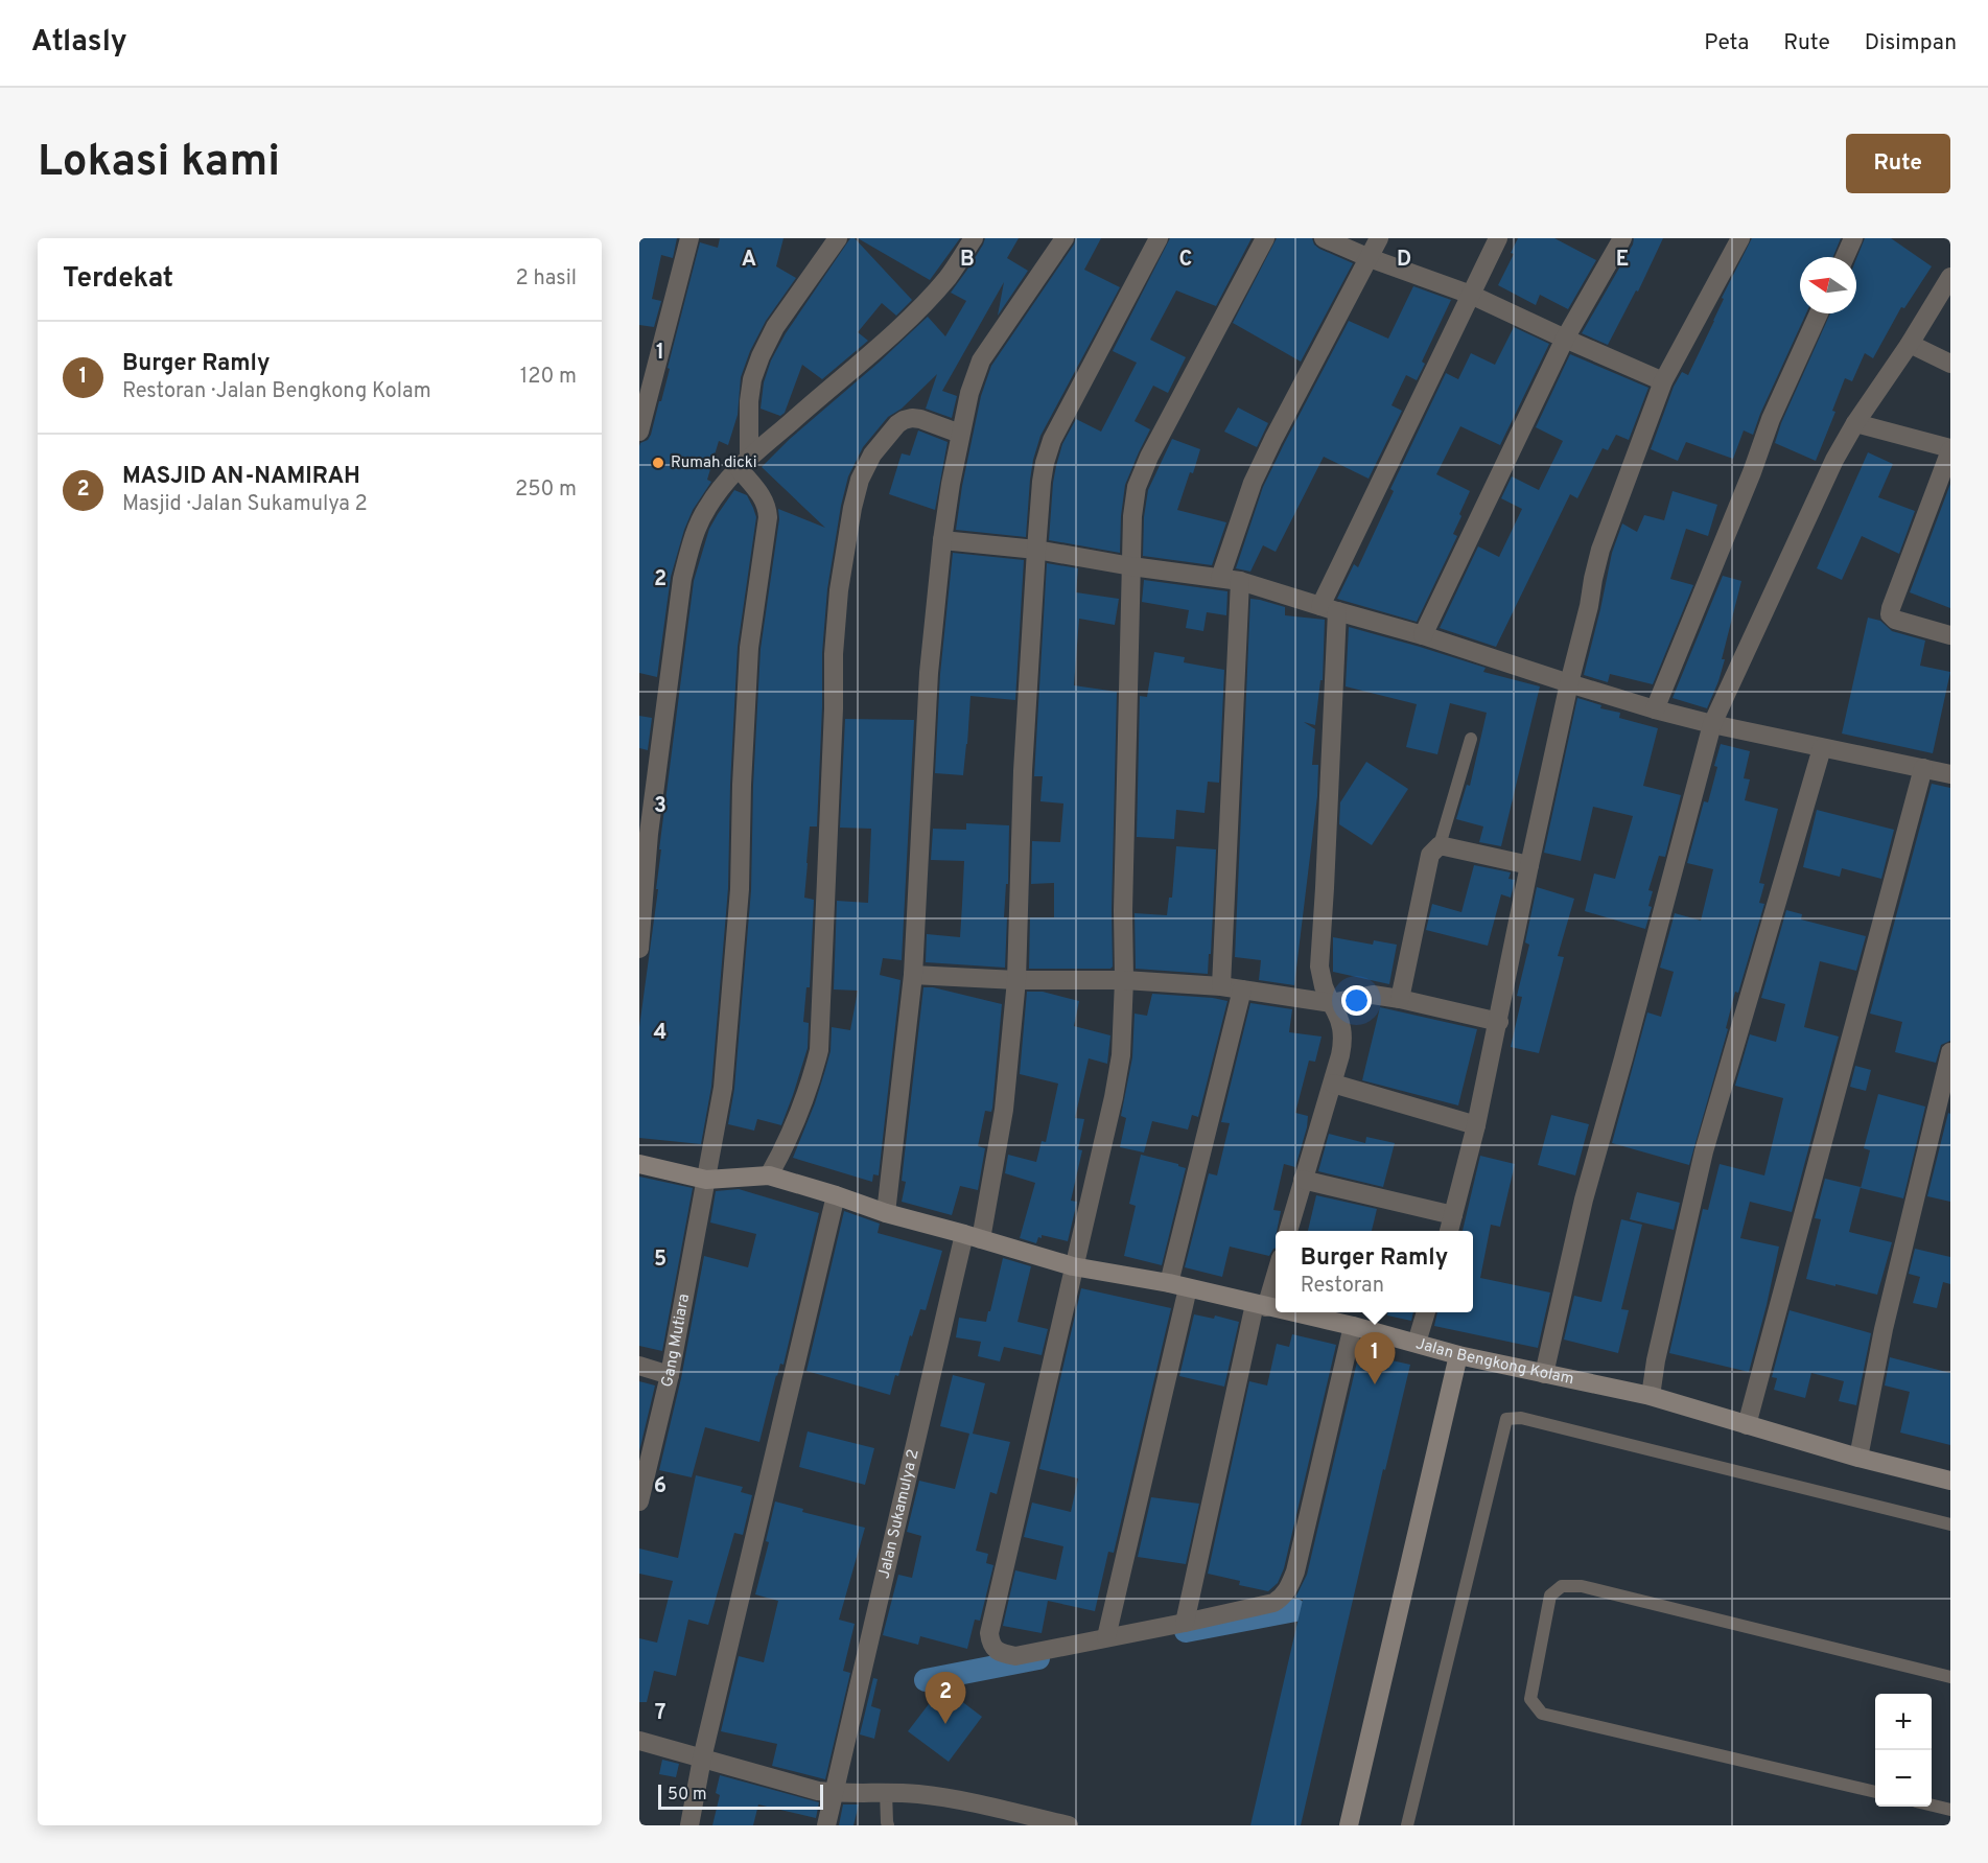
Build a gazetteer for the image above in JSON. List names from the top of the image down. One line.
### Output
{"streets":{"street":["Gang Mutiara","Jalan Bengkong Kolam","Jalan Sukamulya 2"]},"crossings":[["Jalan Bengkong Kolam","Jalan Sukamulya 2"]],"places":["Rumah dicki"],"scale_bar":"50 m","north":"left","page":{"header":"Atlasly","nav":["Peta","Rute","Disimpan"],"buttons":"Rute","title":"Lokasi kami","heading":["Terdekat","2 hasil"],"list":[{"mark":"1","name":"Burger Ramly","note":"Restoran · Jalan Bengkong Kolam","value":"120 m"},{"mark":"2","name":"MASJID AN-NAMIRAH","note":"Masjid · Jalan Sukamulya 2","value":"250 m"}],"popup":["Burger Ramly","Restoran"],"pins":["1","2"],"map_buttons":["+","−"],"scale":"50 m"},"grid":{"columns":["A","B","C","D","E"],"rows":["1","2","3","4","5","6","7"]}}
